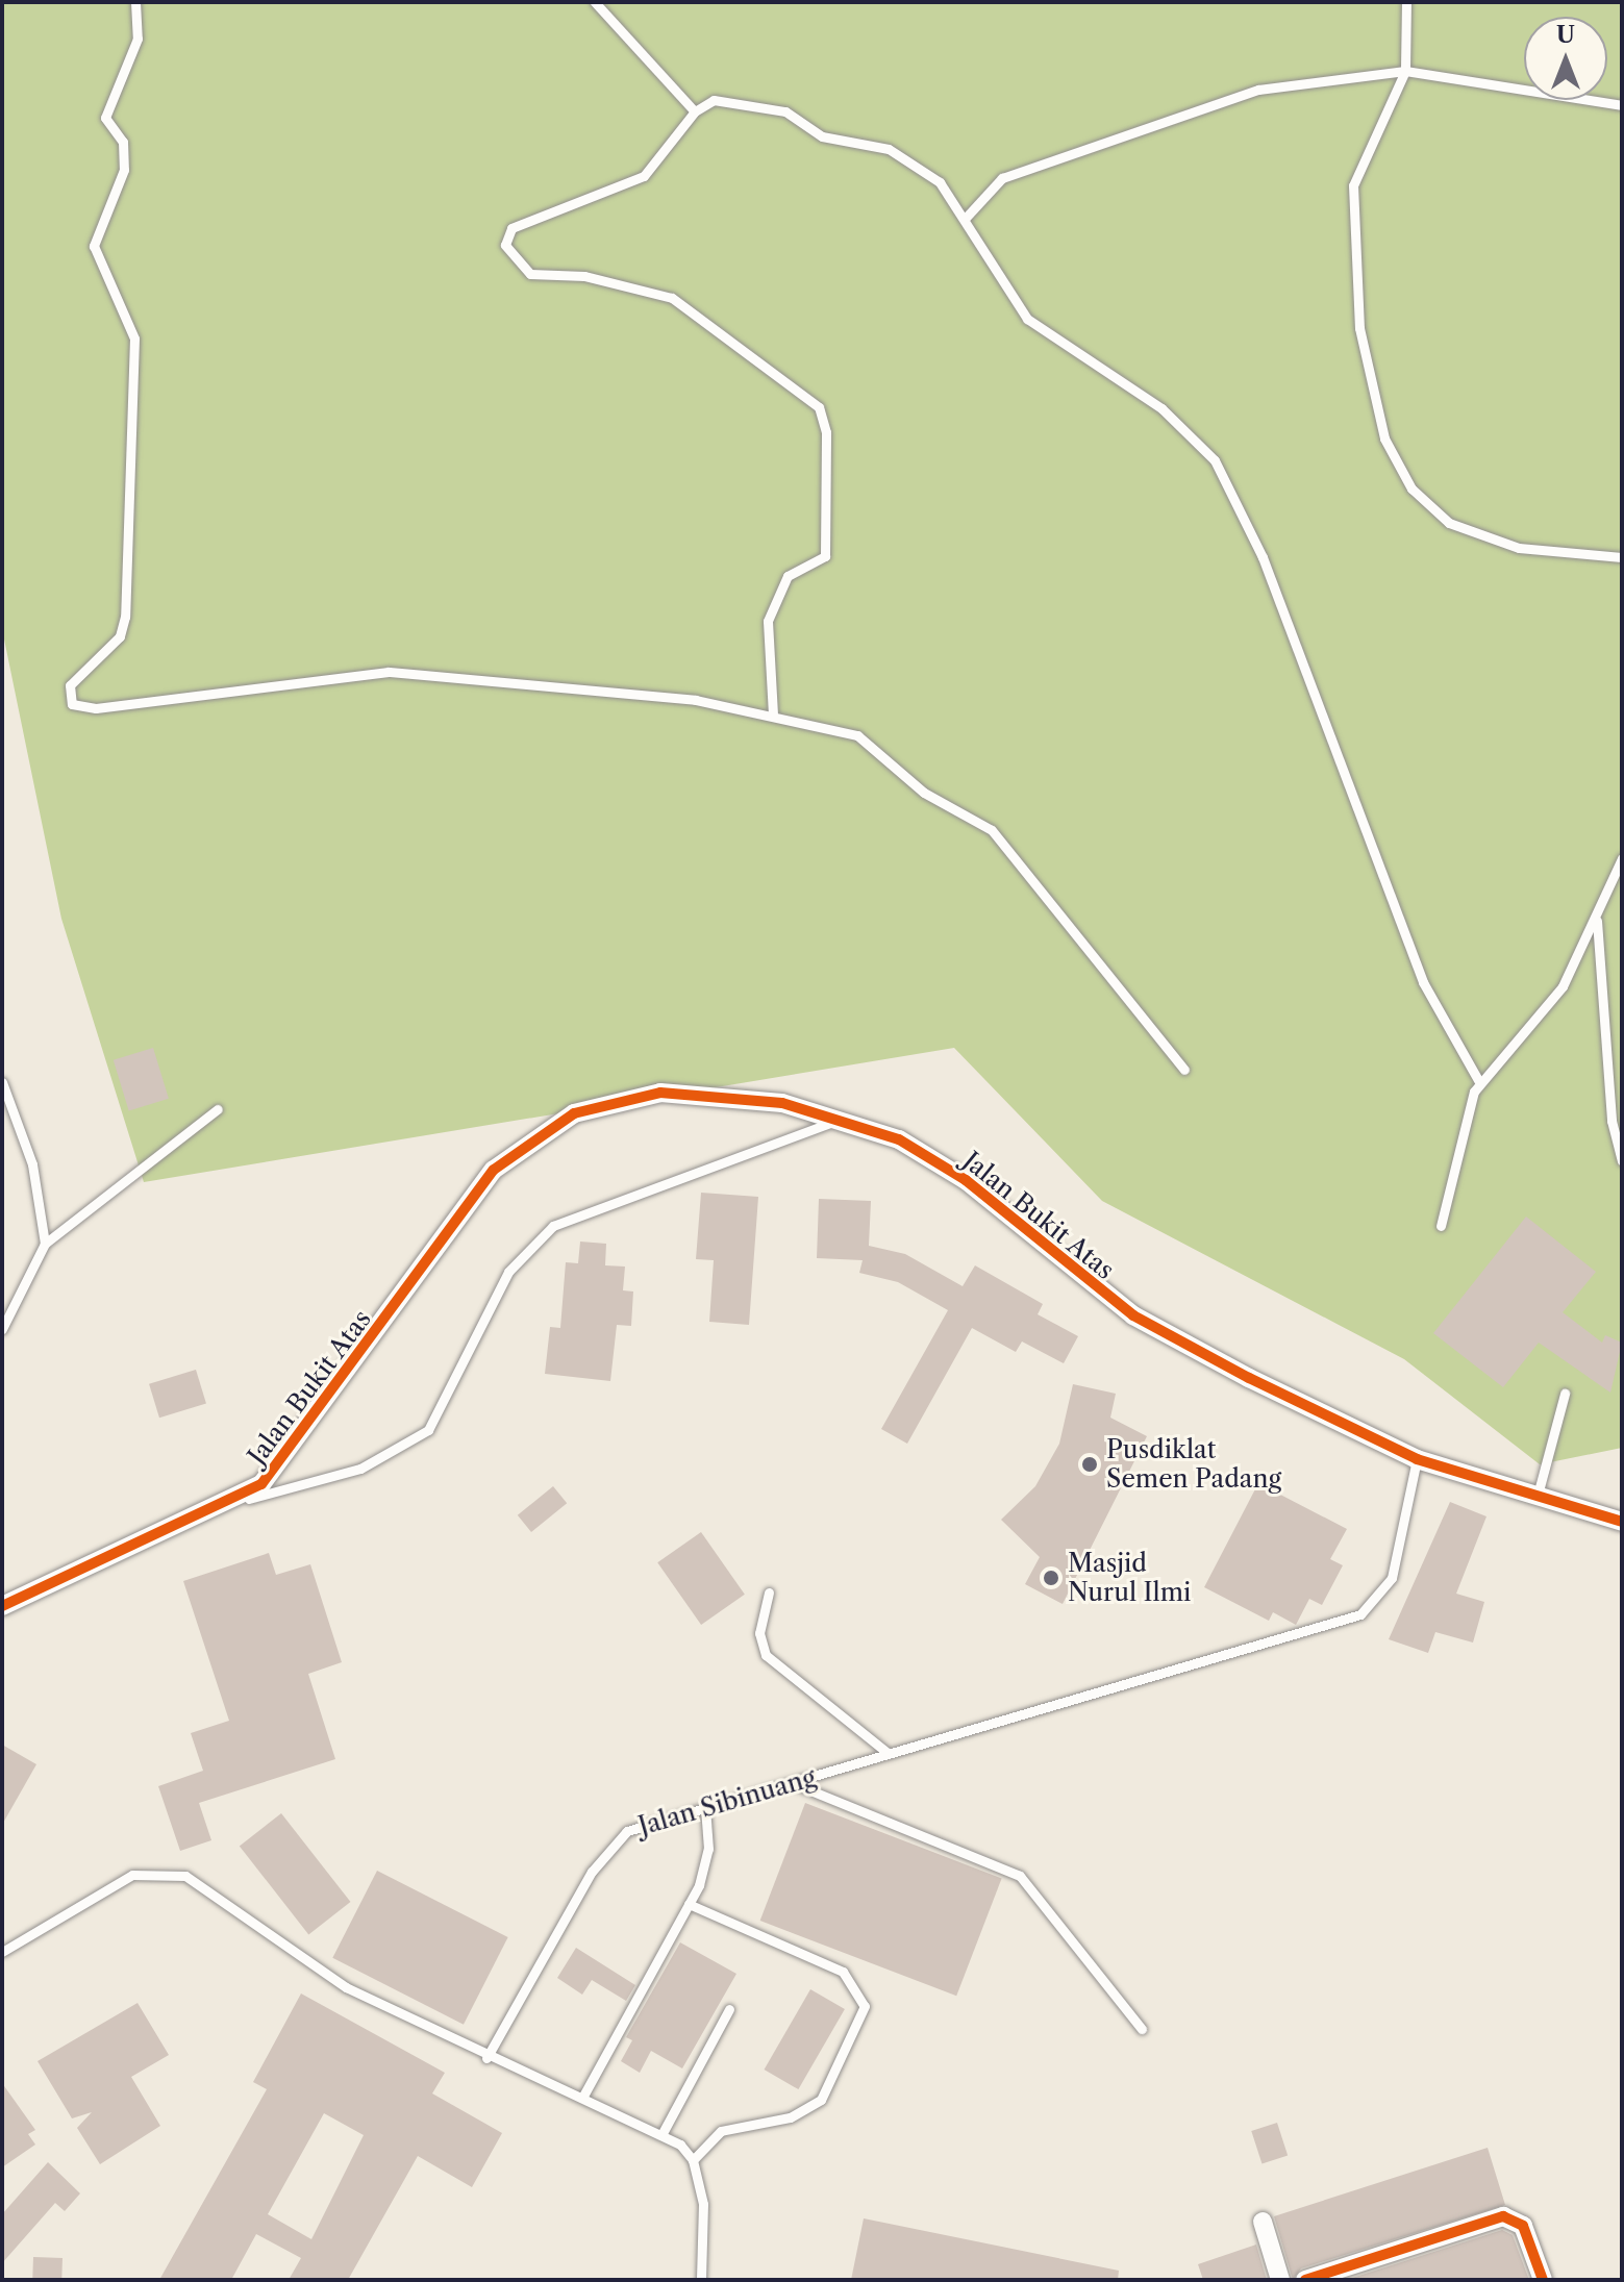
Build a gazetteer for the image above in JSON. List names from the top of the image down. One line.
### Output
{"streets":{"street":["Jalan Bukit Atas"],"lane":["Jalan Sibinuang"]},"crossings":[["Jalan Bukit Atas","Jalan Sibinuang"]],"places":["Pusdiklat Semen Padang","Masjid Nurul Ilmi"],"north":"top"}
